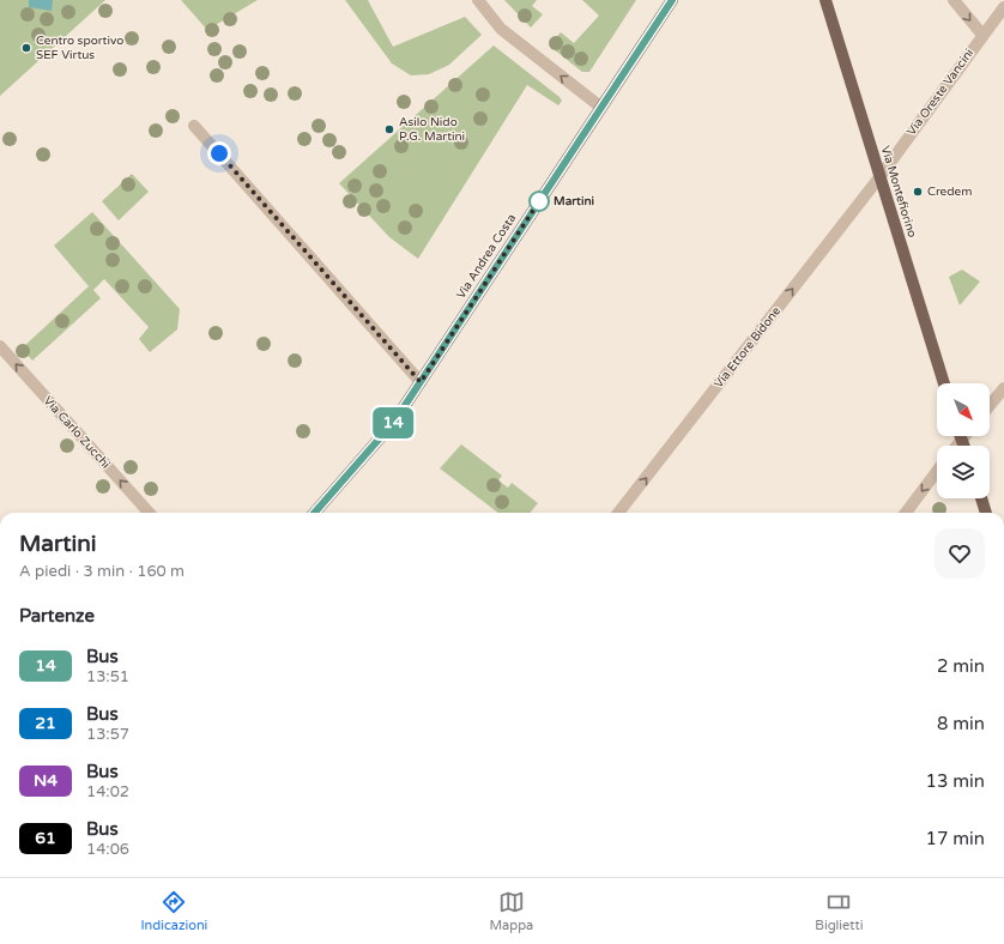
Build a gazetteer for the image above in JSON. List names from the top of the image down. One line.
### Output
{"streets":{"main road":["Via Montefiorino","Via Andrea Costa"],"street":["Via Oreste Vancini","Via Ettore Bidone","Via Carlo Zucchi"]},"crossings":[["Via Oreste Vancini","Via Montefiorino"],["Via Oreste Vancini","Via Ettore Bidone"],["Via Montefiorino","Via Ettore Bidone"]],"one_way":["Via Ettore Bidone","Via Carlo Zucchi"],"places":["Centro sportivo SEF Virtus","Asilo Nido P.G. Martini","Credem","Martini"],"lines":["bus line 14"],"north":"bottom right","page":{"on_map":"14","heading":[["Martini","A piedi · 3 min · 160 m"],"Partenze"],"list":[{"mark":"14","name":"Bus","note":"13:51","value":"2 min"},{"mark":"21","name":"Bus","note":"13:57","value":"8 min"},{"mark":"N4","name":"Bus","note":"14:02","value":"13 min"},{"mark":"61","name":"Bus","note":"14:06","value":"17 min"}],"tabs":["Indicazioni","Mappa","Biglietti"]}}
